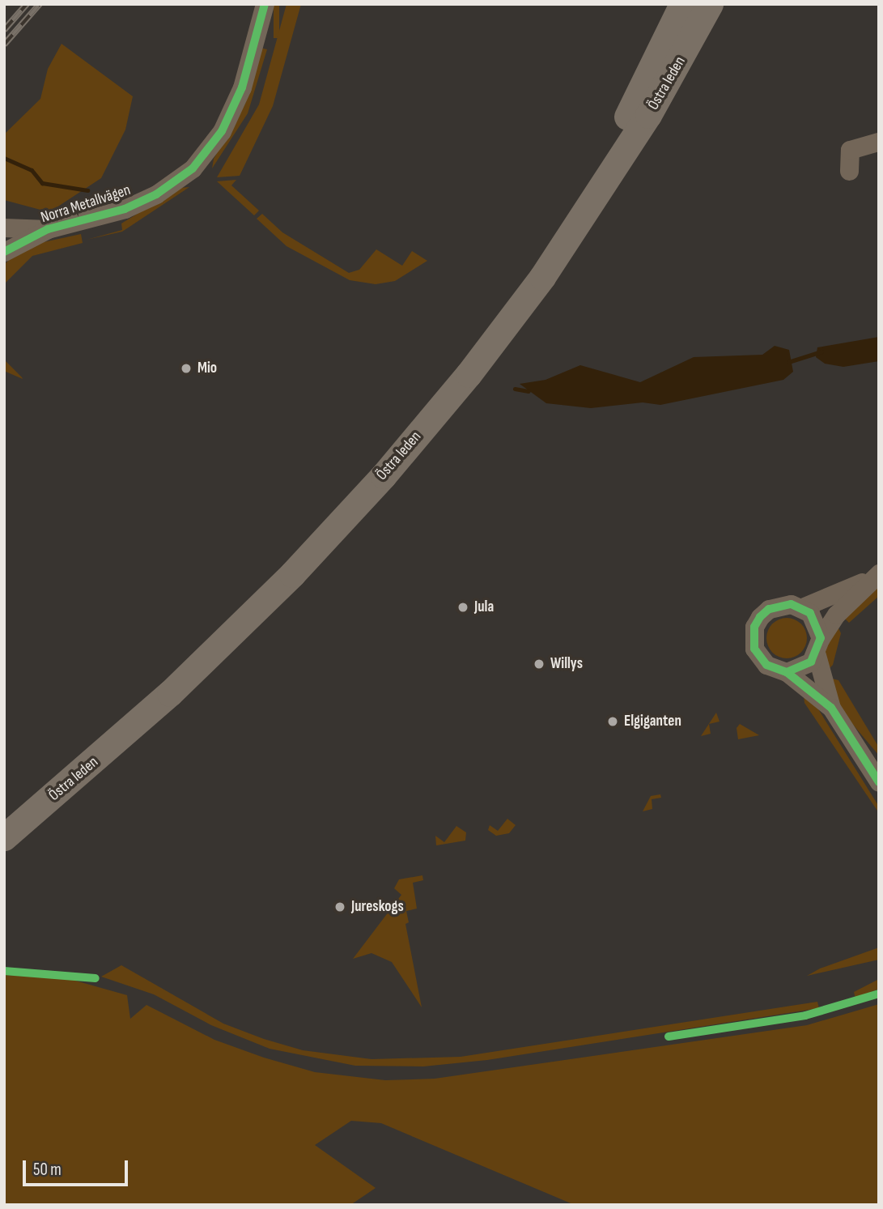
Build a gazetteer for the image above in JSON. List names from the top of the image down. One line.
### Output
{"streets":{"highway":["Östra leden"],"street":["Norra Metallvägen"]},"places":["Mio","Jula","Willys","Elgiganten","Jureskogs"],"scale_bar":"50 m"}
